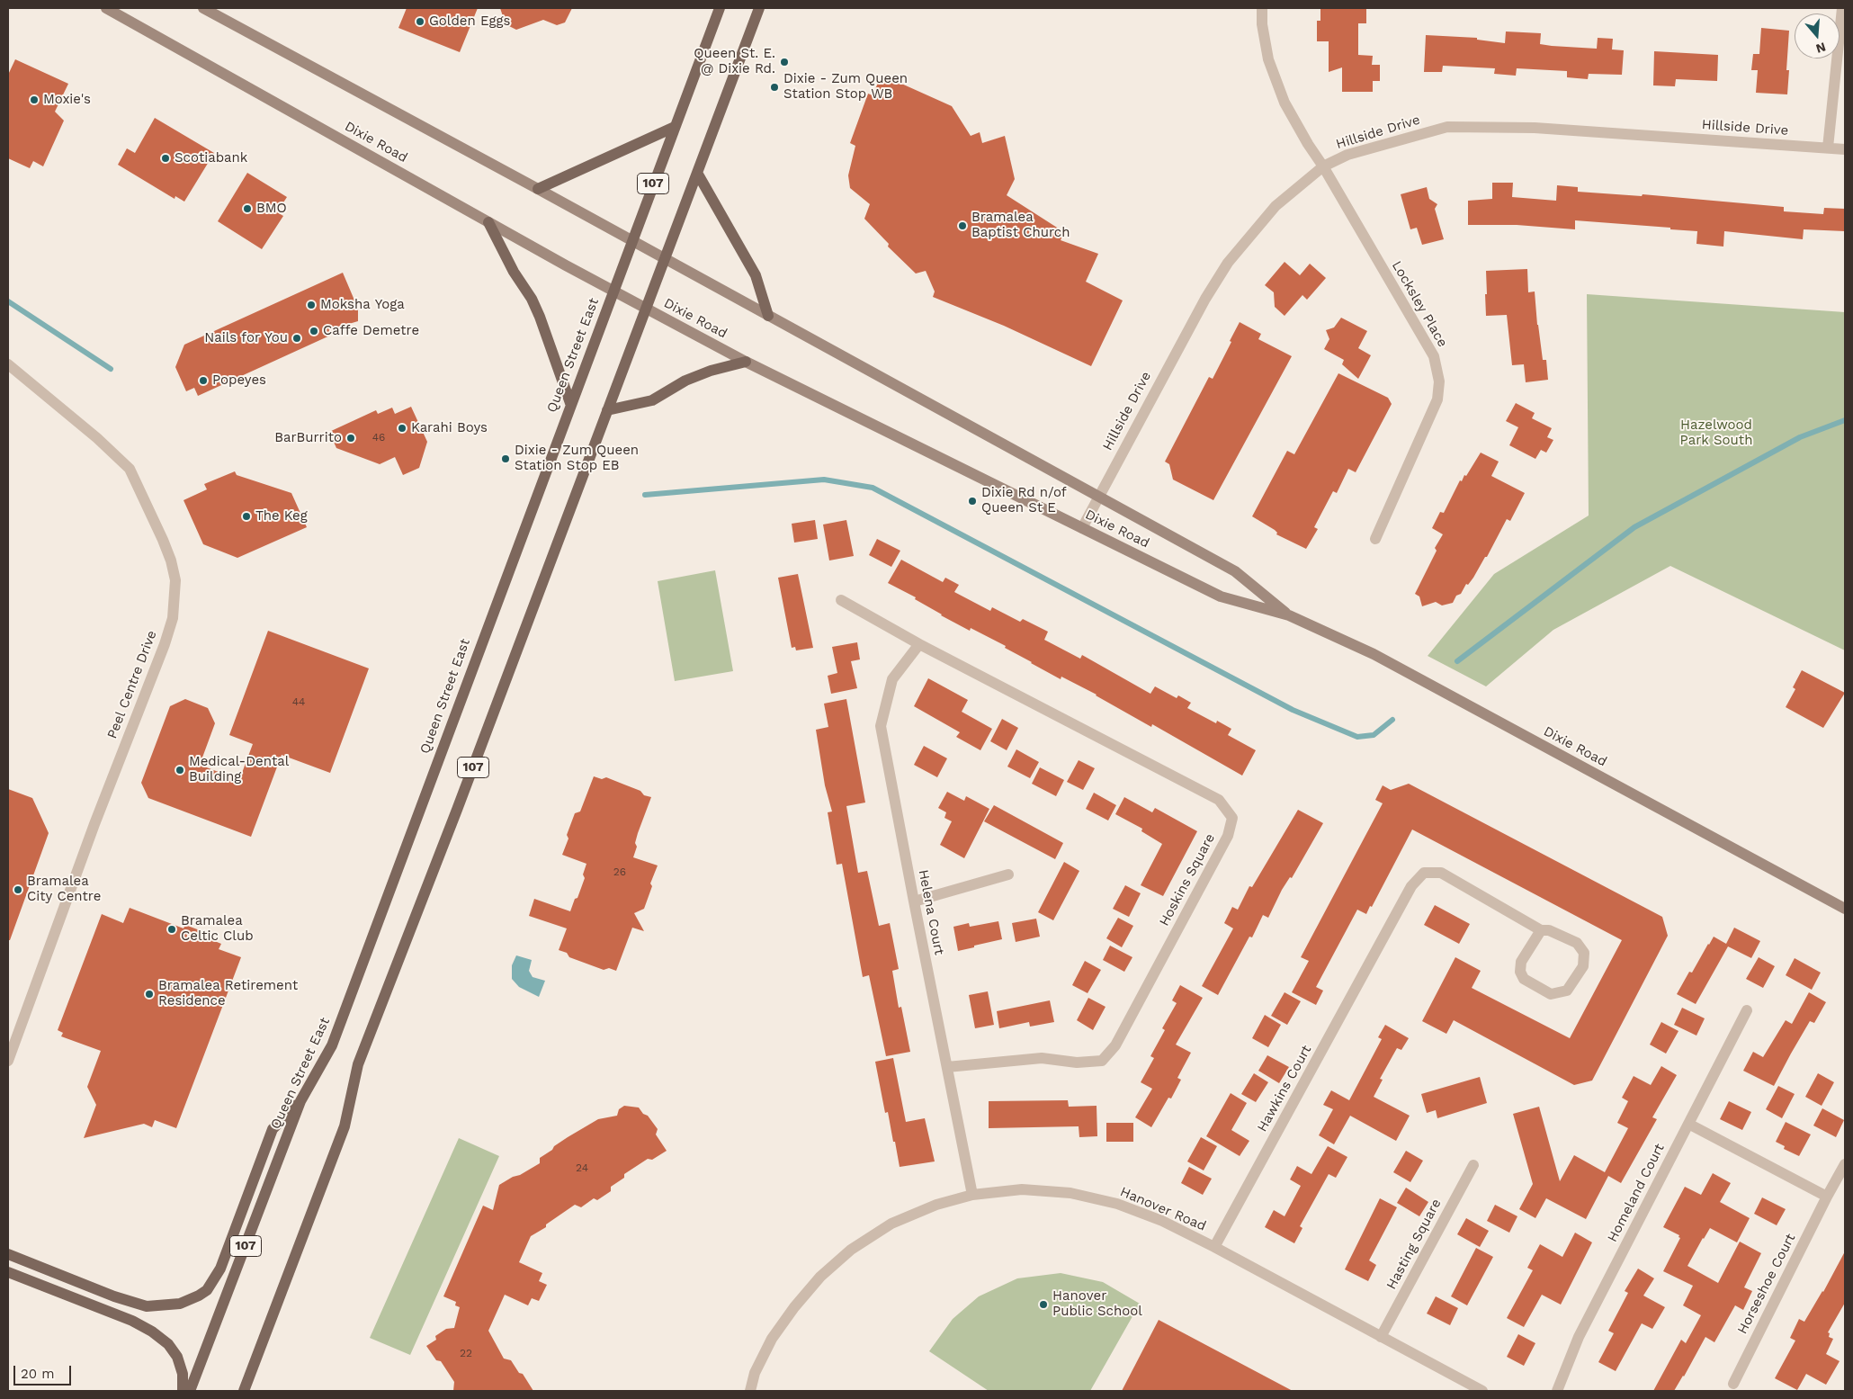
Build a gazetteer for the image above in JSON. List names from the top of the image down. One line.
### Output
{"streets":{"main road":["Dixie Road","107","Queen Street East"],"street":["Hillside Drive","Locksley Place","Peel Centre Drive","Hoskins Square","Helena Court","Hawkins Court","Homeland Court","Hanover Road","Hasting Square","Horseshoe Court"]},"crossings":[["Hillside Drive","Dixie Road"],["Hillside Drive","Locksley Place"],["Dixie Road","107"],["Dixie Road","Queen Street East"],["Hoskins Square","Helena Court"],["Helena Court","Hanover Road"],["Hawkins Court","Hanover Road"],["Hanover Road","Hasting Square"]],"parks":["Hazelwood Park South"],"places":["Golden Eggs","Queen St. E. @ Dixie Rd.","Dixie - Zum Queen Station Stop WB","Moxie's","Scotiabank","BMO","Bramalea Baptist Church","Moksha Yoga","Caffe Demetre","Nails for You","Popeyes","Karahi Boys","BarBurrito","Dixie - Zum Queen Station Stop EB","Dixie Rd n/of Queen St E","The Keg","Medical-Dental Building","Bramalea City Centre","Bramalea Celtic Club","Bramalea Retirement Residence","Hanover Public School"],"house_numbers":["46","44","26","24","22"],"scale_bar":"20 m","north":"bottom"}
